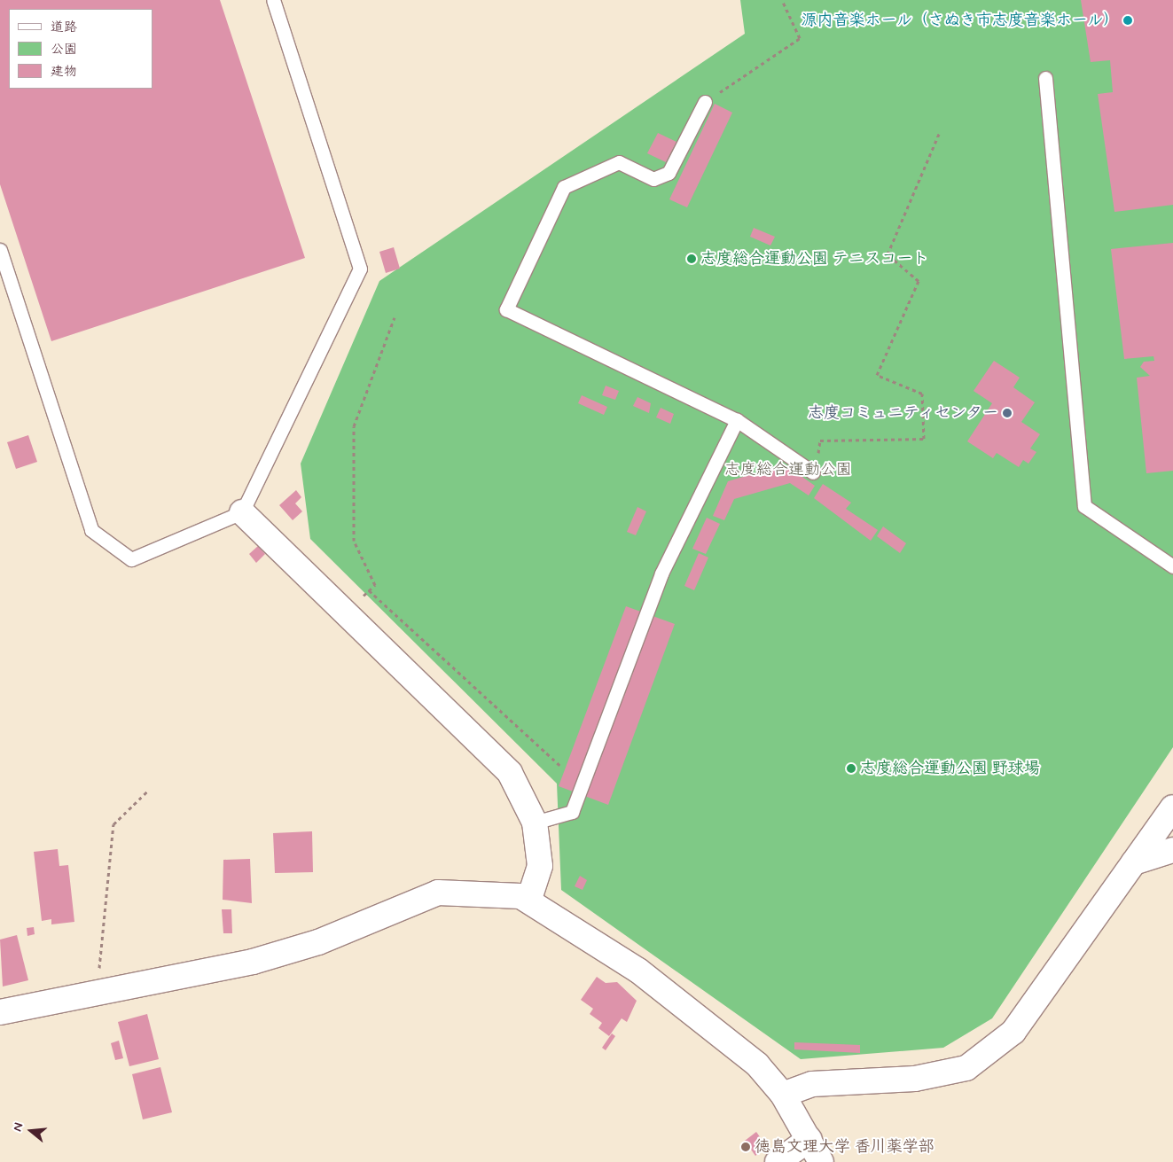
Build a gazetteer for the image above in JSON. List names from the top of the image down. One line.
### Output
{"parks":["志度総合運動公園"],"places":["源内音楽ホール（さぬき市志度音楽ホール）","志度総合運動公園 テニスコート","志度コミュニティセンター","志度総合運動公園 野球場","徳島文理大学 香川薬学部"],"legend":["道路","公園","建物"],"north":"left"}
